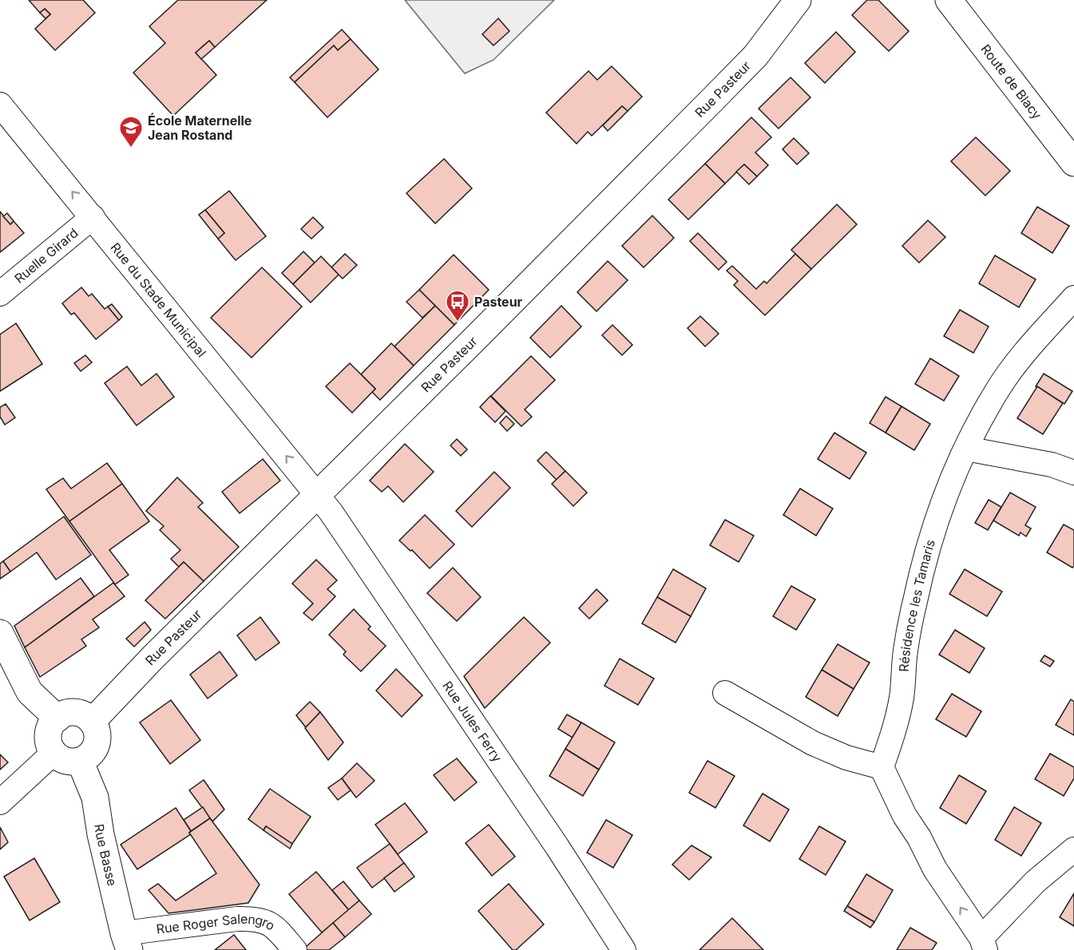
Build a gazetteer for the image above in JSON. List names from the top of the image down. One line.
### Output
{"streets":{"street":["Route de Blacy","Rue Pasteur","Ruelle Girard","Rue du Stade Municipal","Résidence les Tamaris","Rue Jules Ferry","Rue Basse","Rue Roger Salengro"]},"crossings":[["Rue Pasteur","Rue du Stade Municipal"],["Rue Pasteur","Rue Jules Ferry"],["Rue Pasteur","Rue Basse"],["Ruelle Girard","Rue du Stade Municipal"],["Rue du Stade Municipal","Rue Jules Ferry"],["Rue Basse","Rue Roger Salengro"]],"one_way":["Rue du Stade Municipal"],"places":{"school or university":["École Maternelle Jean Rostand"],"bus stop":["Pasteur"]}}
